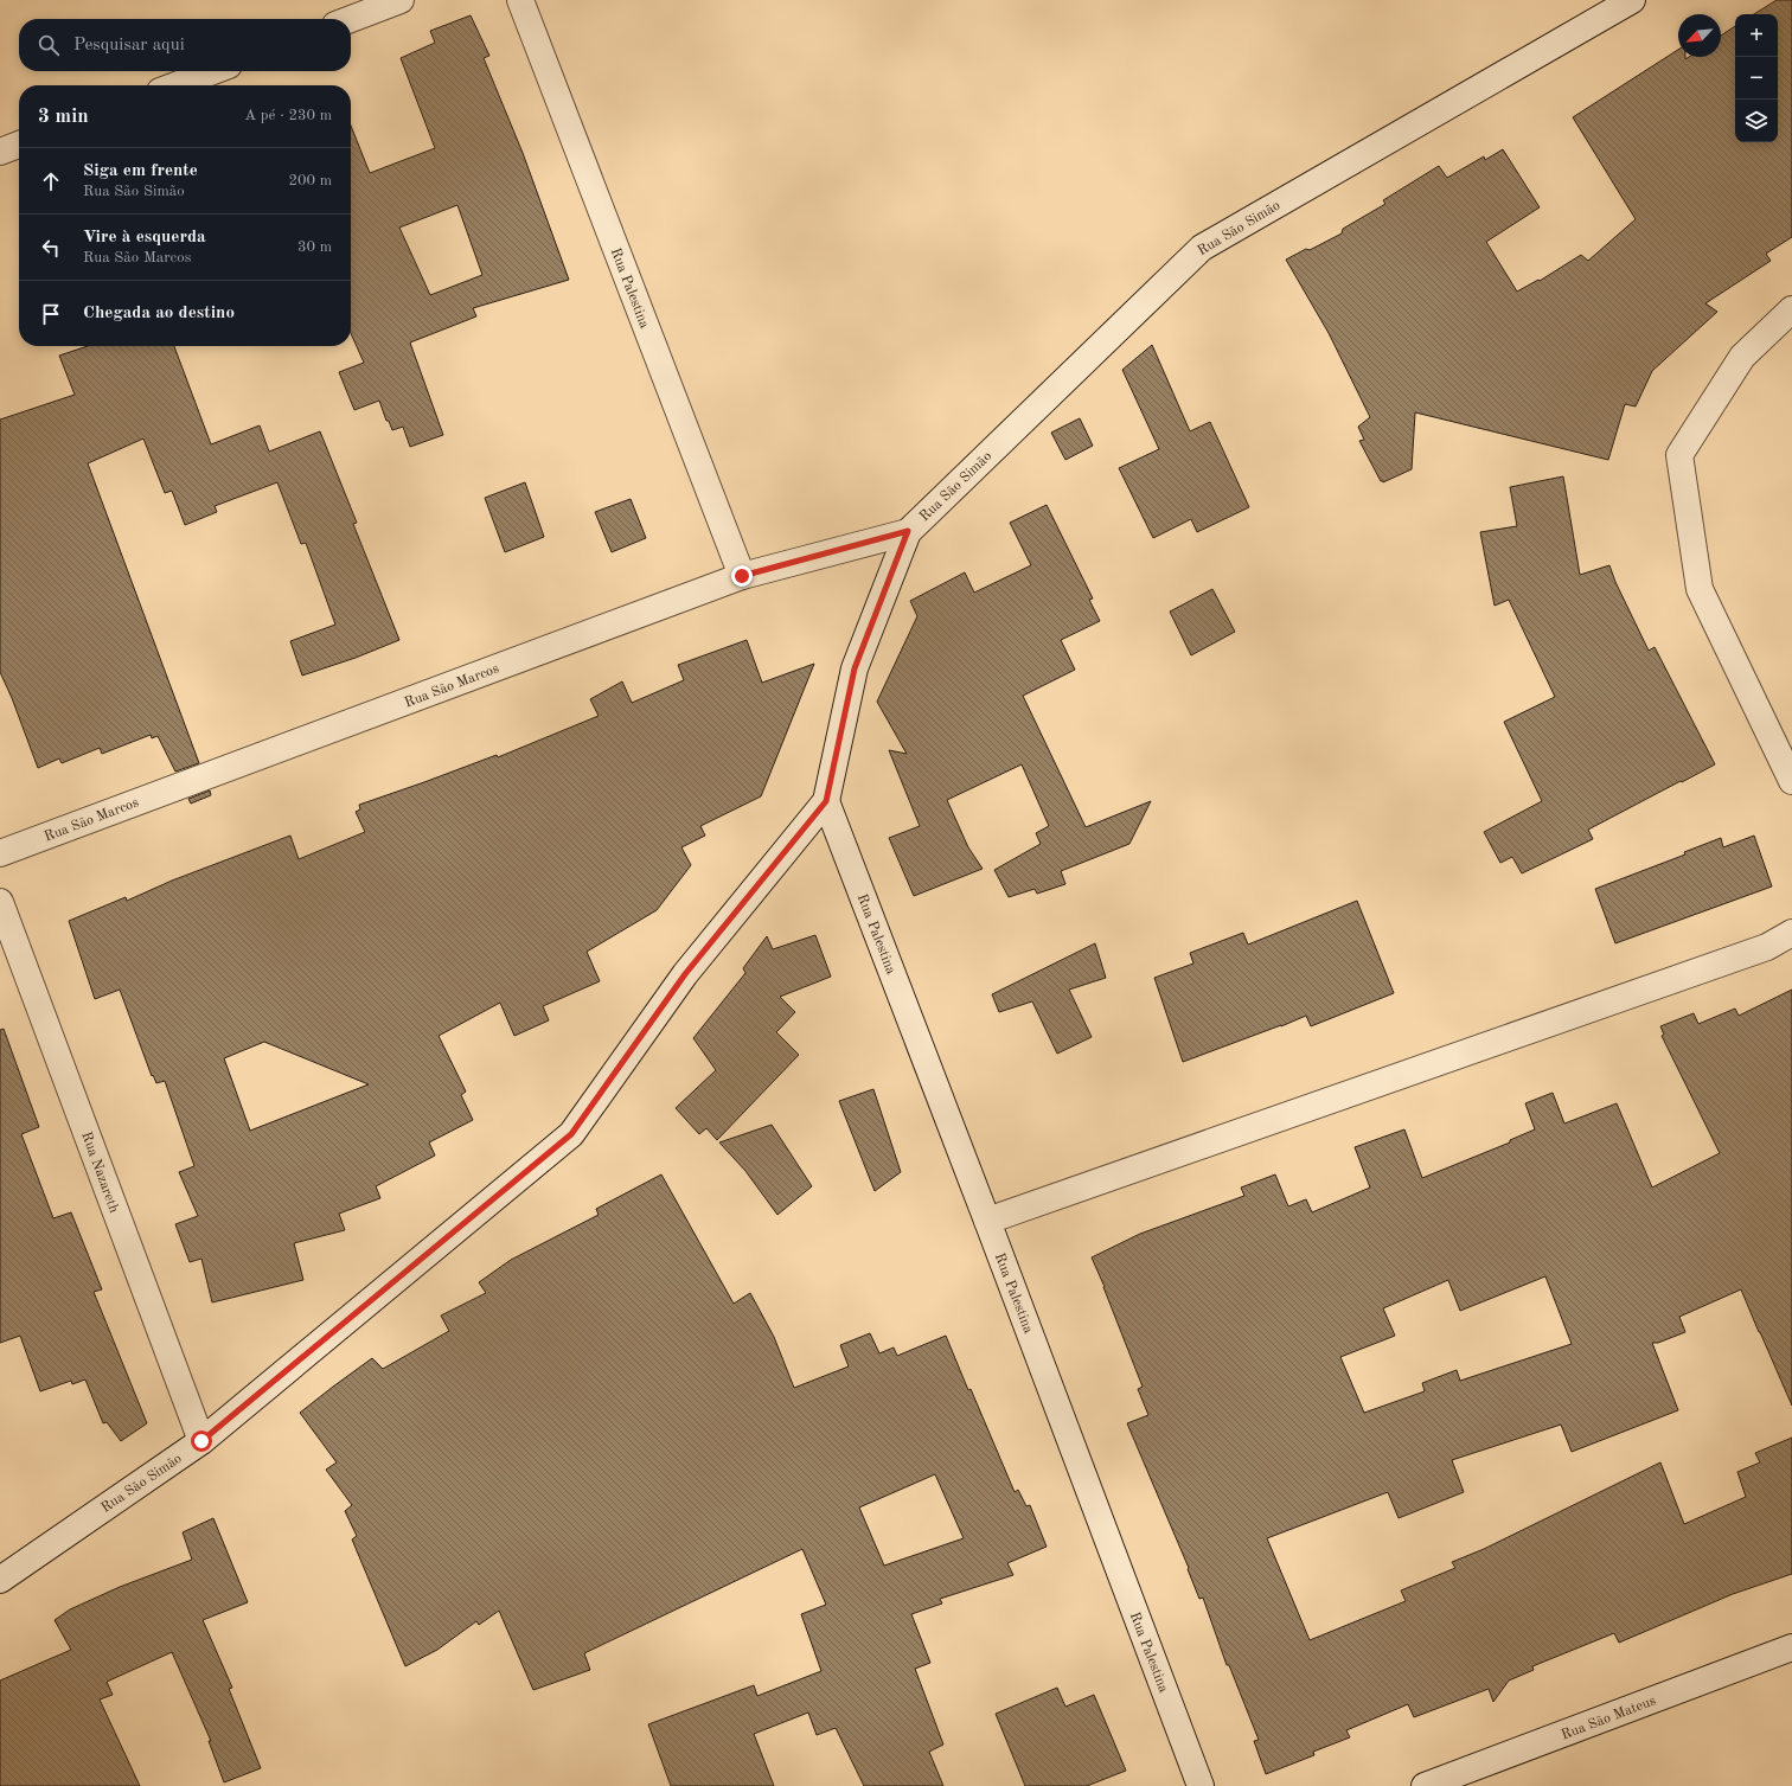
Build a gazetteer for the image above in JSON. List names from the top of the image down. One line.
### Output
{"streets":{"street":["Rua São Simão","Rua Palestina","Rua São Marcos","Rua Nazareth","Rua São Mateus"]},"crossings":[["Rua São Simão","Rua Palestina"],["Rua São Simão","Rua São Marcos"],["Rua São Simão","Rua Nazareth"],["Rua Palestina","Rua São Marcos"]],"north":"bottom left","page":{"map_buttons":["+","−"],"search":"Pesquisar aqui","heading":["3 min","A pé · 230 m"],"list":[["Siga em frente","Rua São Simão","200 m"],["Vire à esquerda","Rua São Marcos","30 m"],"Chegada ao destino"]}}
